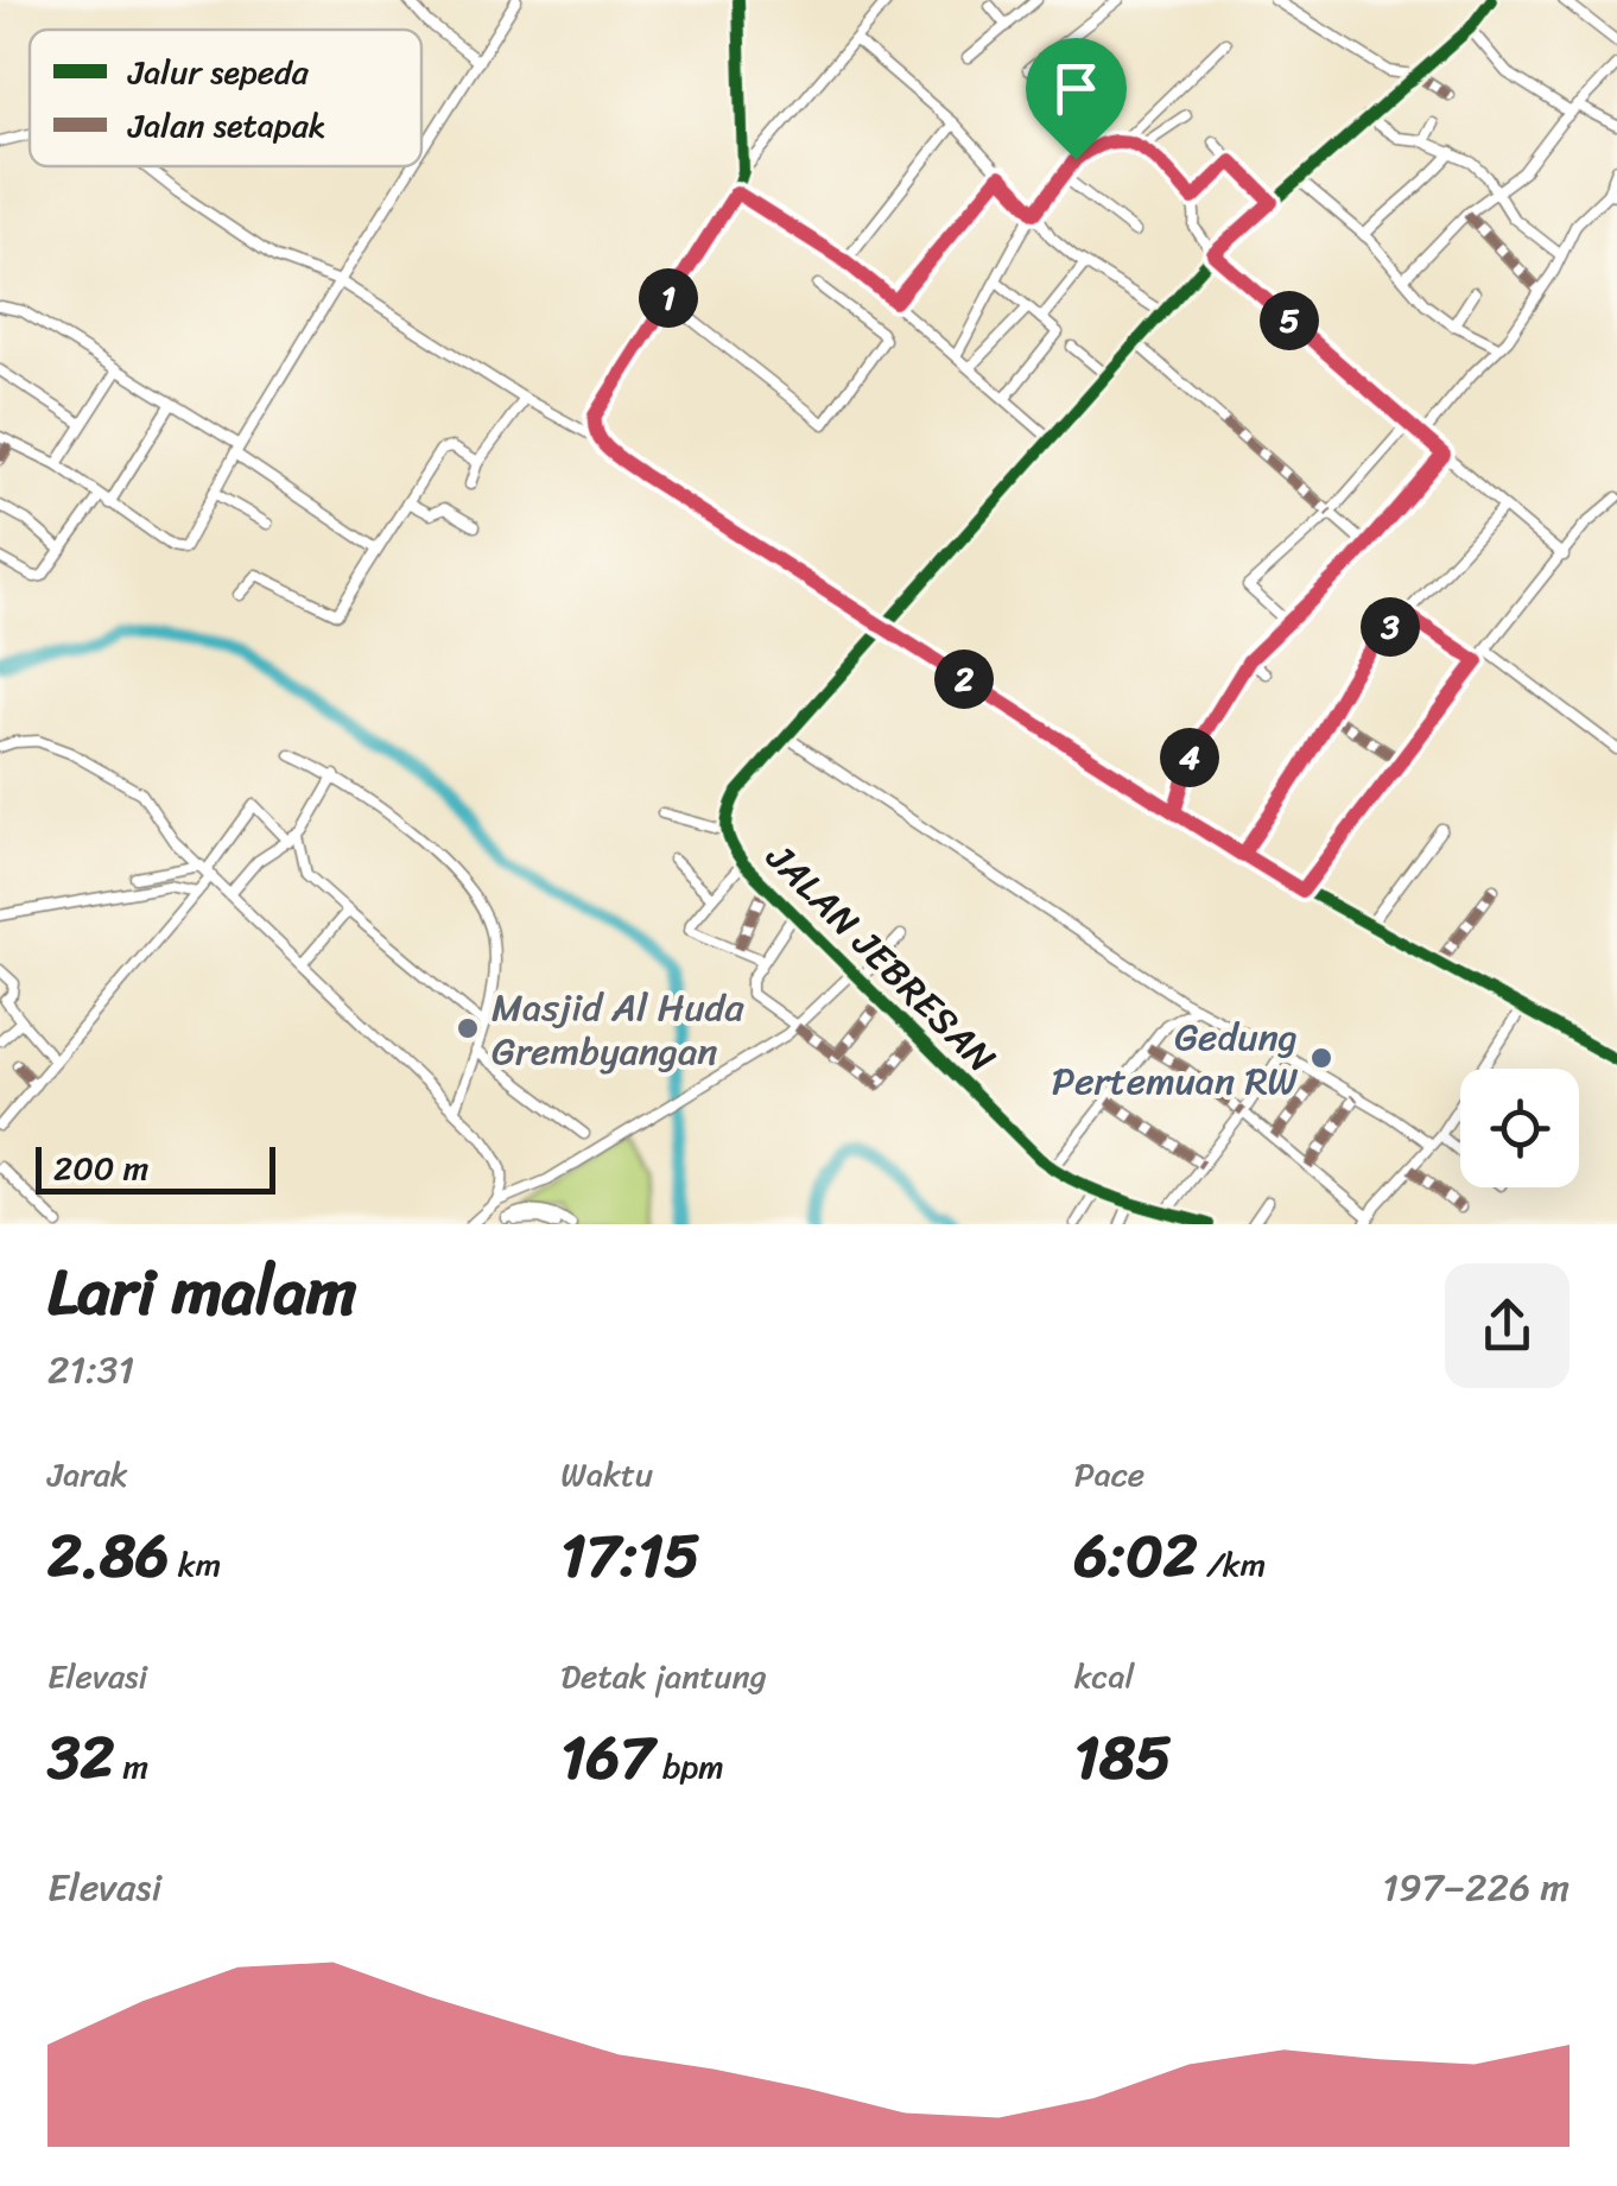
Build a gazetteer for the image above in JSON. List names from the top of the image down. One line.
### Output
{"streets":{"street":["JALAN JEBRESAN"]},"places":["Masjid Al Huda Grembyangan","Gedung Pertemuan RW"],"legend":["Jalur sepeda","Jalan setapak"],"scale_bar":"200 m","page":{"pins":["1","5","3","2","4"],"scale":"200 m","heading":["Lari malam","21:31"],"stats":[["Jarak","2.86 km"],["Waktu","17:15"],["Pace","6:02 /km"],["Elevasi","32 m"],["Detak jantung","167 bpm"],["kcal","185"]],"chart":["Elevasi","197–226 m"]}}
